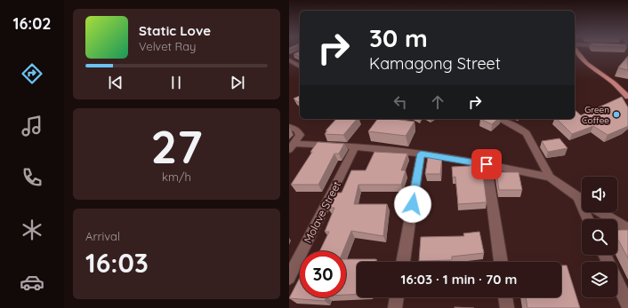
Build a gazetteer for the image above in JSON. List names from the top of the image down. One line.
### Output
{"streets":{"street":["Molave Street"]},"places":["Green Coffee"],"page":{"tabs":"16:02","turn":["30 m","Kamagong Street"],"song":["Static Love","Velvet Ray"],"tile":[["27","km/h"],["Arrival","16:03"]],"limit":"30","trip":"16:03 · 1 min · 70 m"}}
